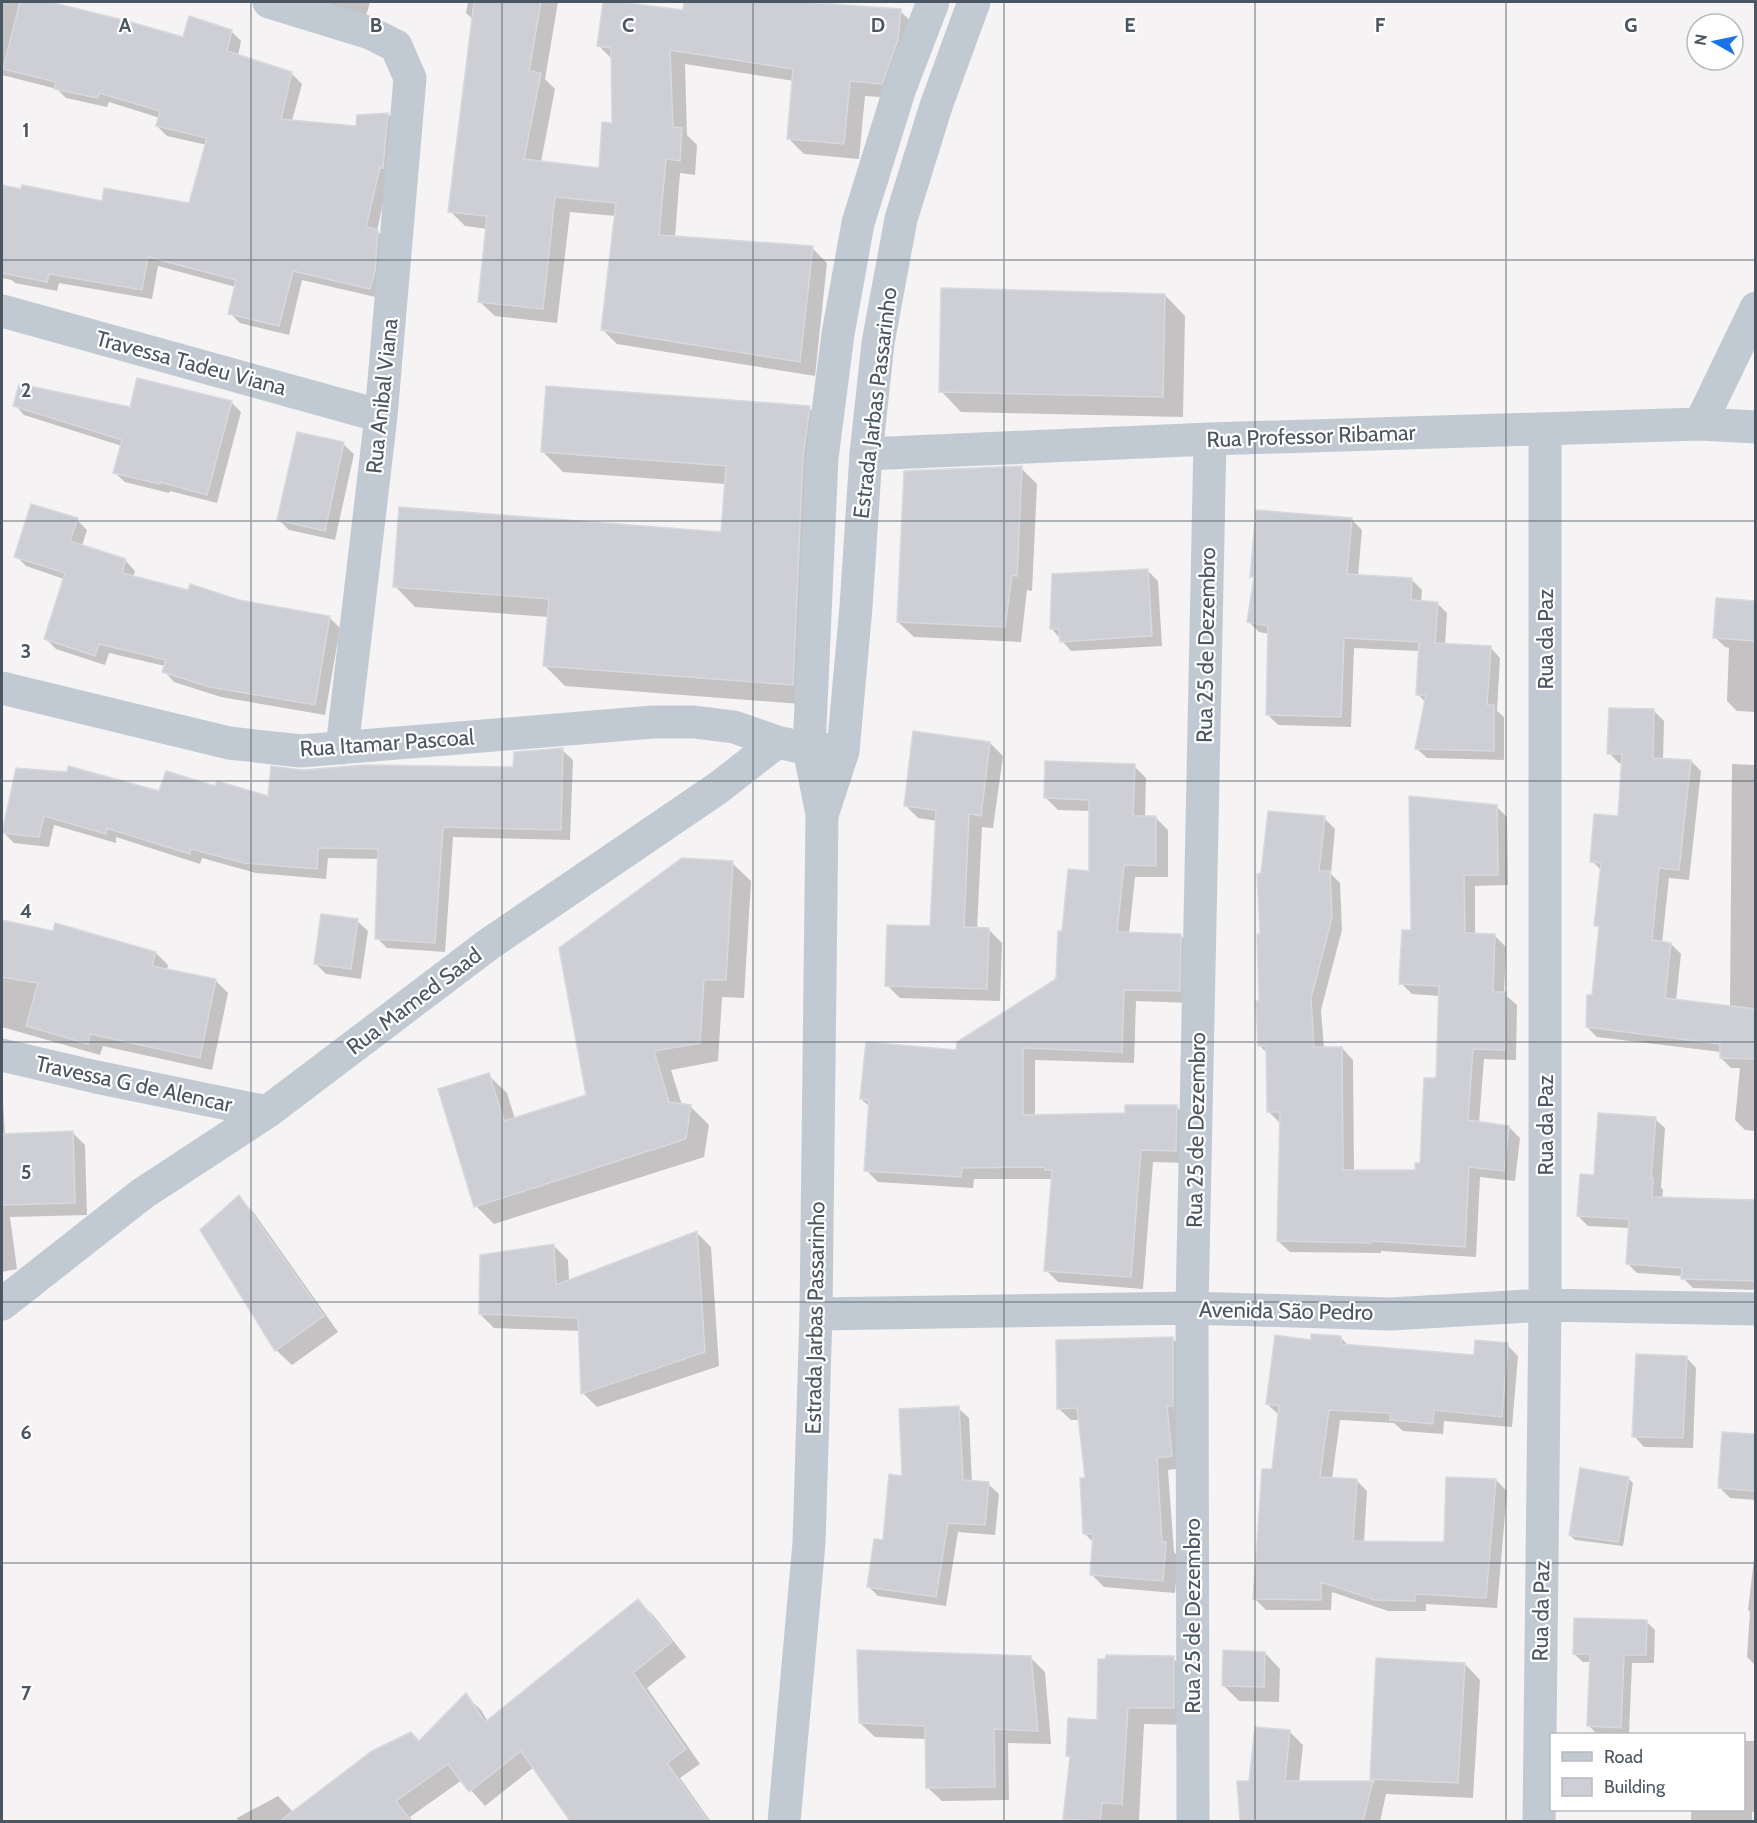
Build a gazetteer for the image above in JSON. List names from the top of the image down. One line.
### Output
{"streets":{"street":["Travessa Tadeu Viana","Rua Anibal Viana","Estrada Jarbas Passarinho","Rua Professor Ribamar","Rua da Paz","Rua 25 de Dezembro","Rua Itamar Pascoal","Rua Mamed Saad","Travessa G de Alencar","Avenida São Pedro"]},"crossings":[["Travessa Tadeu Viana","Rua Anibal Viana"],["Rua Anibal Viana","Rua Itamar Pascoal"],["Estrada Jarbas Passarinho","Rua Professor Ribamar"],["Estrada Jarbas Passarinho","Avenida São Pedro"],["Rua Professor Ribamar","Rua da Paz"],["Rua Professor Ribamar","Rua 25 de Dezembro"],["Rua da Paz","Avenida São Pedro"],["Rua 25 de Dezembro","Avenida São Pedro"],["Rua Itamar Pascoal","Rua Mamed Saad"],["Rua Mamed Saad","Travessa G de Alencar"]],"legend":["Road","Building"],"north":"left","grid":{"columns":["A","B","C","D","E","F","G"],"rows":["1","2","3","4","5","6","7"]}}
